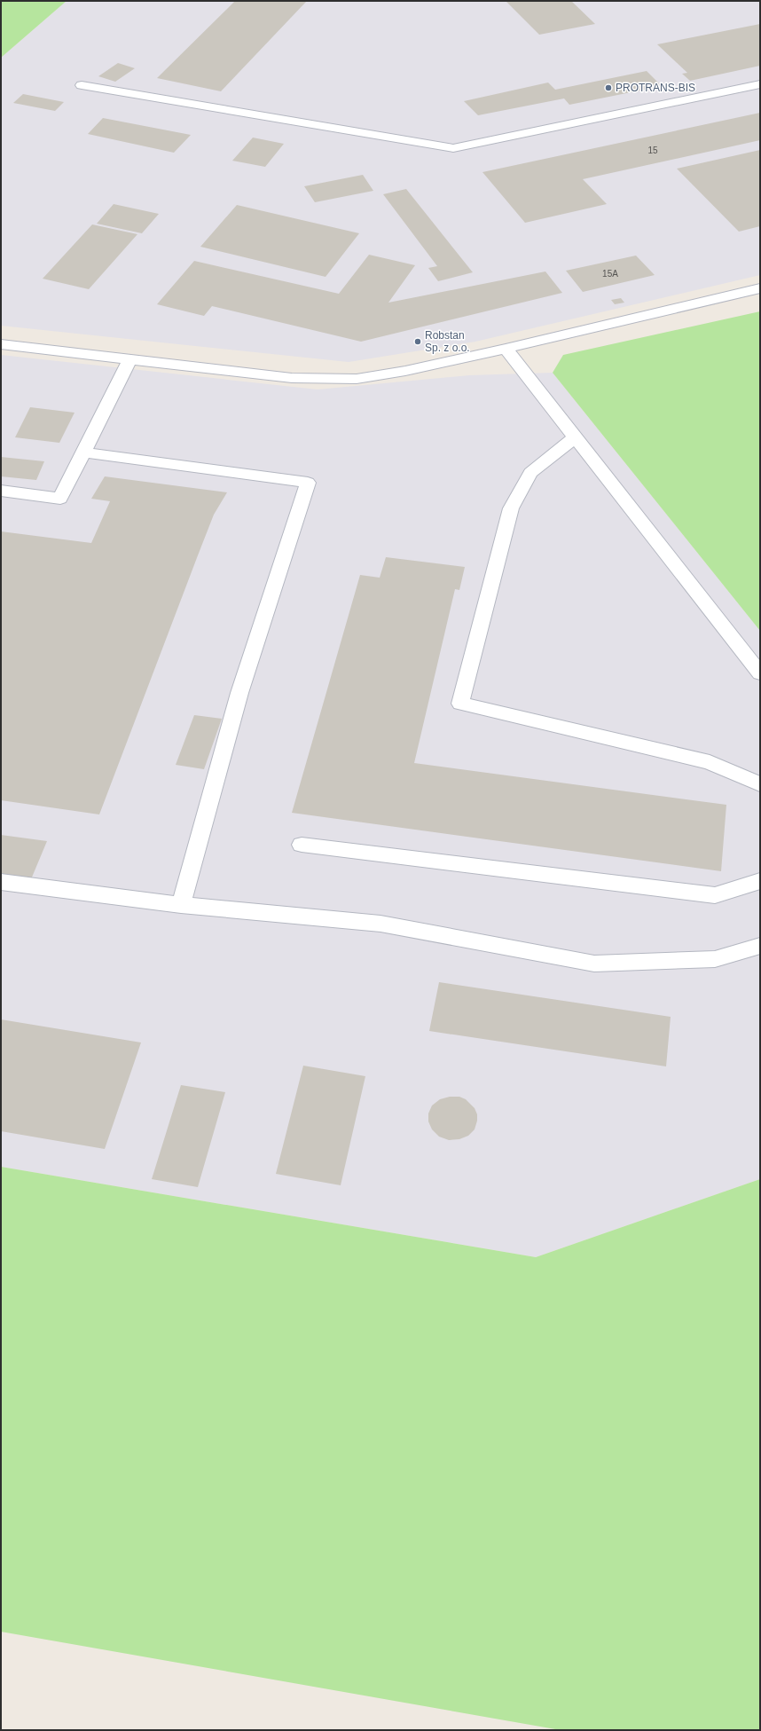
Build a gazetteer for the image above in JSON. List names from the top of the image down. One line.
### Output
{"places":["PROTRANS-BIS","Robstan Sp. z o.o."],"house_numbers":["15","15A"]}
